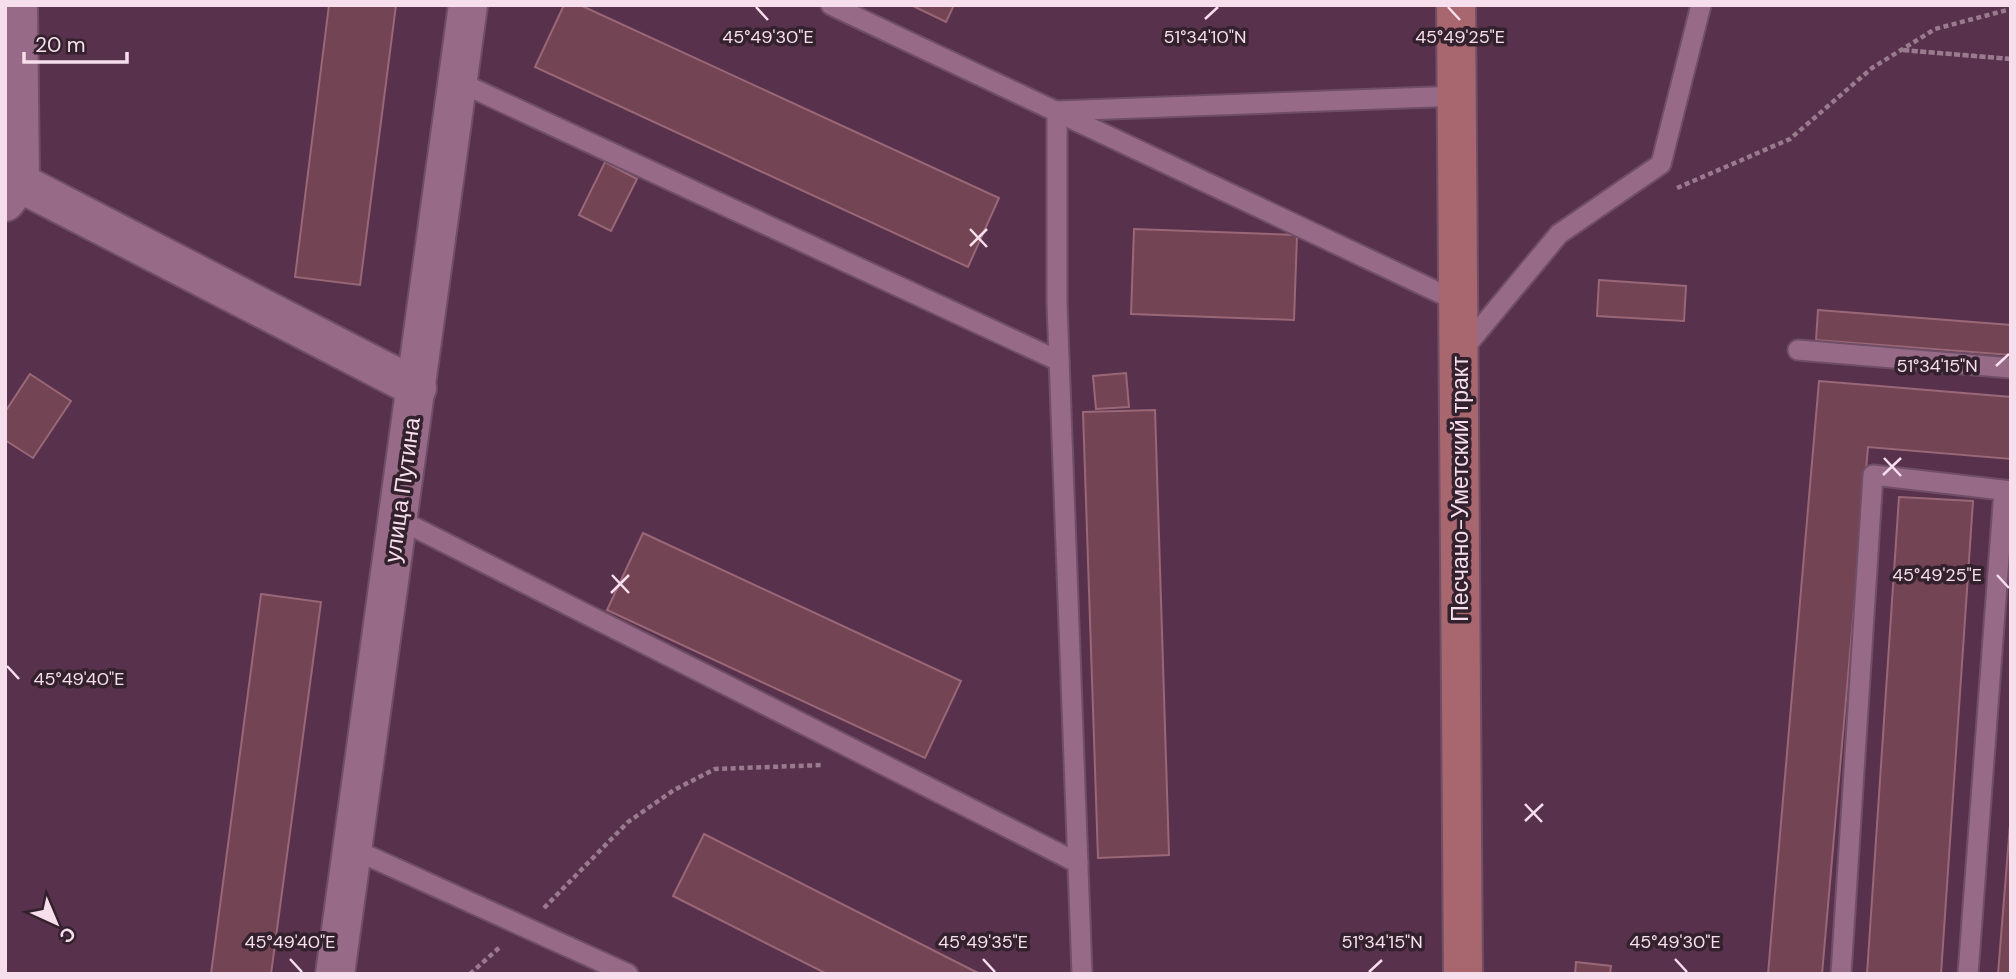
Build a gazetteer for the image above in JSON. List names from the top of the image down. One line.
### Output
{"streets":{"main road":["Песчано-Уметский тракт"],"street":["улица Путина"]},"scale_bar":"20 m","north":"bottom right","coordinates":["51°34'10\"N","45°49'30\"E","45°49'25\"E","51°34'15\"N","45°49'40\"E","45°49'35\"E"]}
